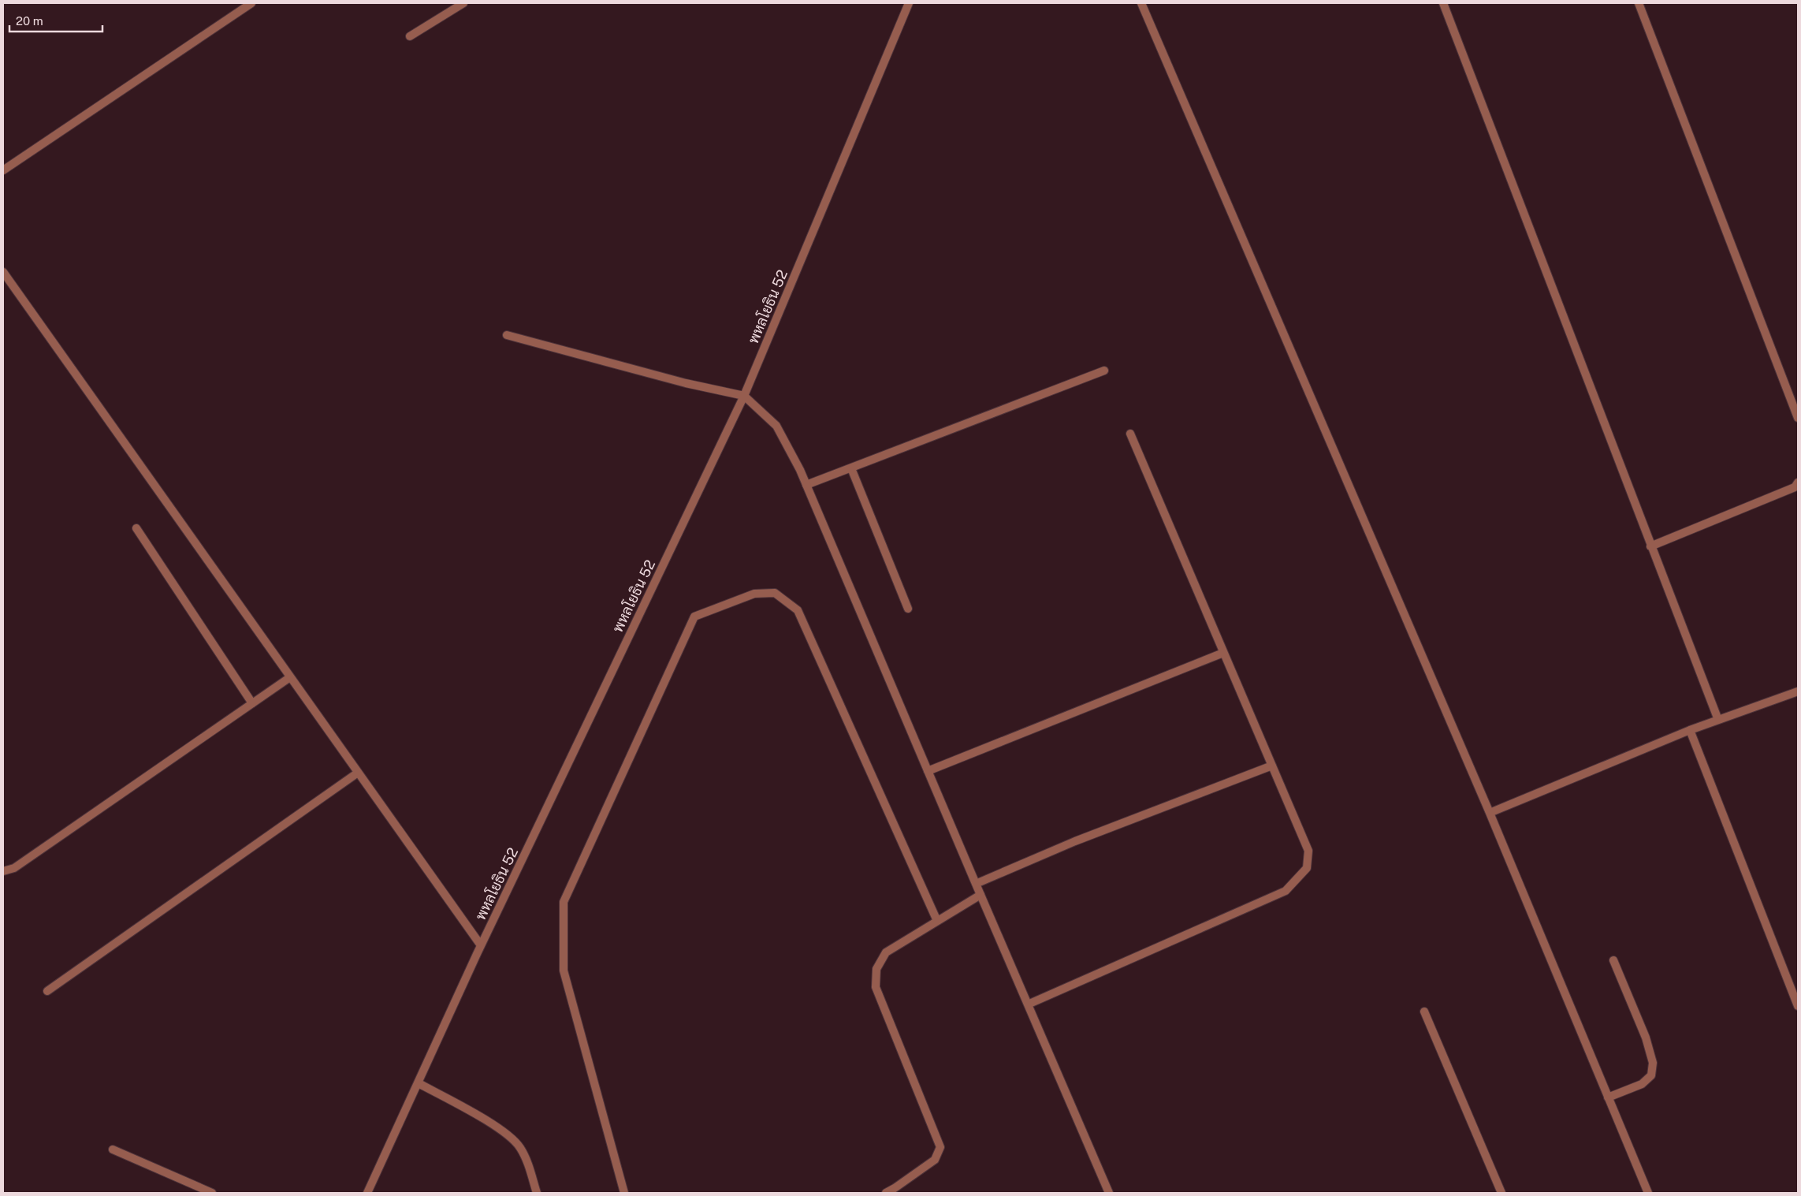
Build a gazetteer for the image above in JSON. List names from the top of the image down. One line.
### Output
{"streets":{"street":["พหลโยธิน 52"]},"scale_bar":"20 m"}
